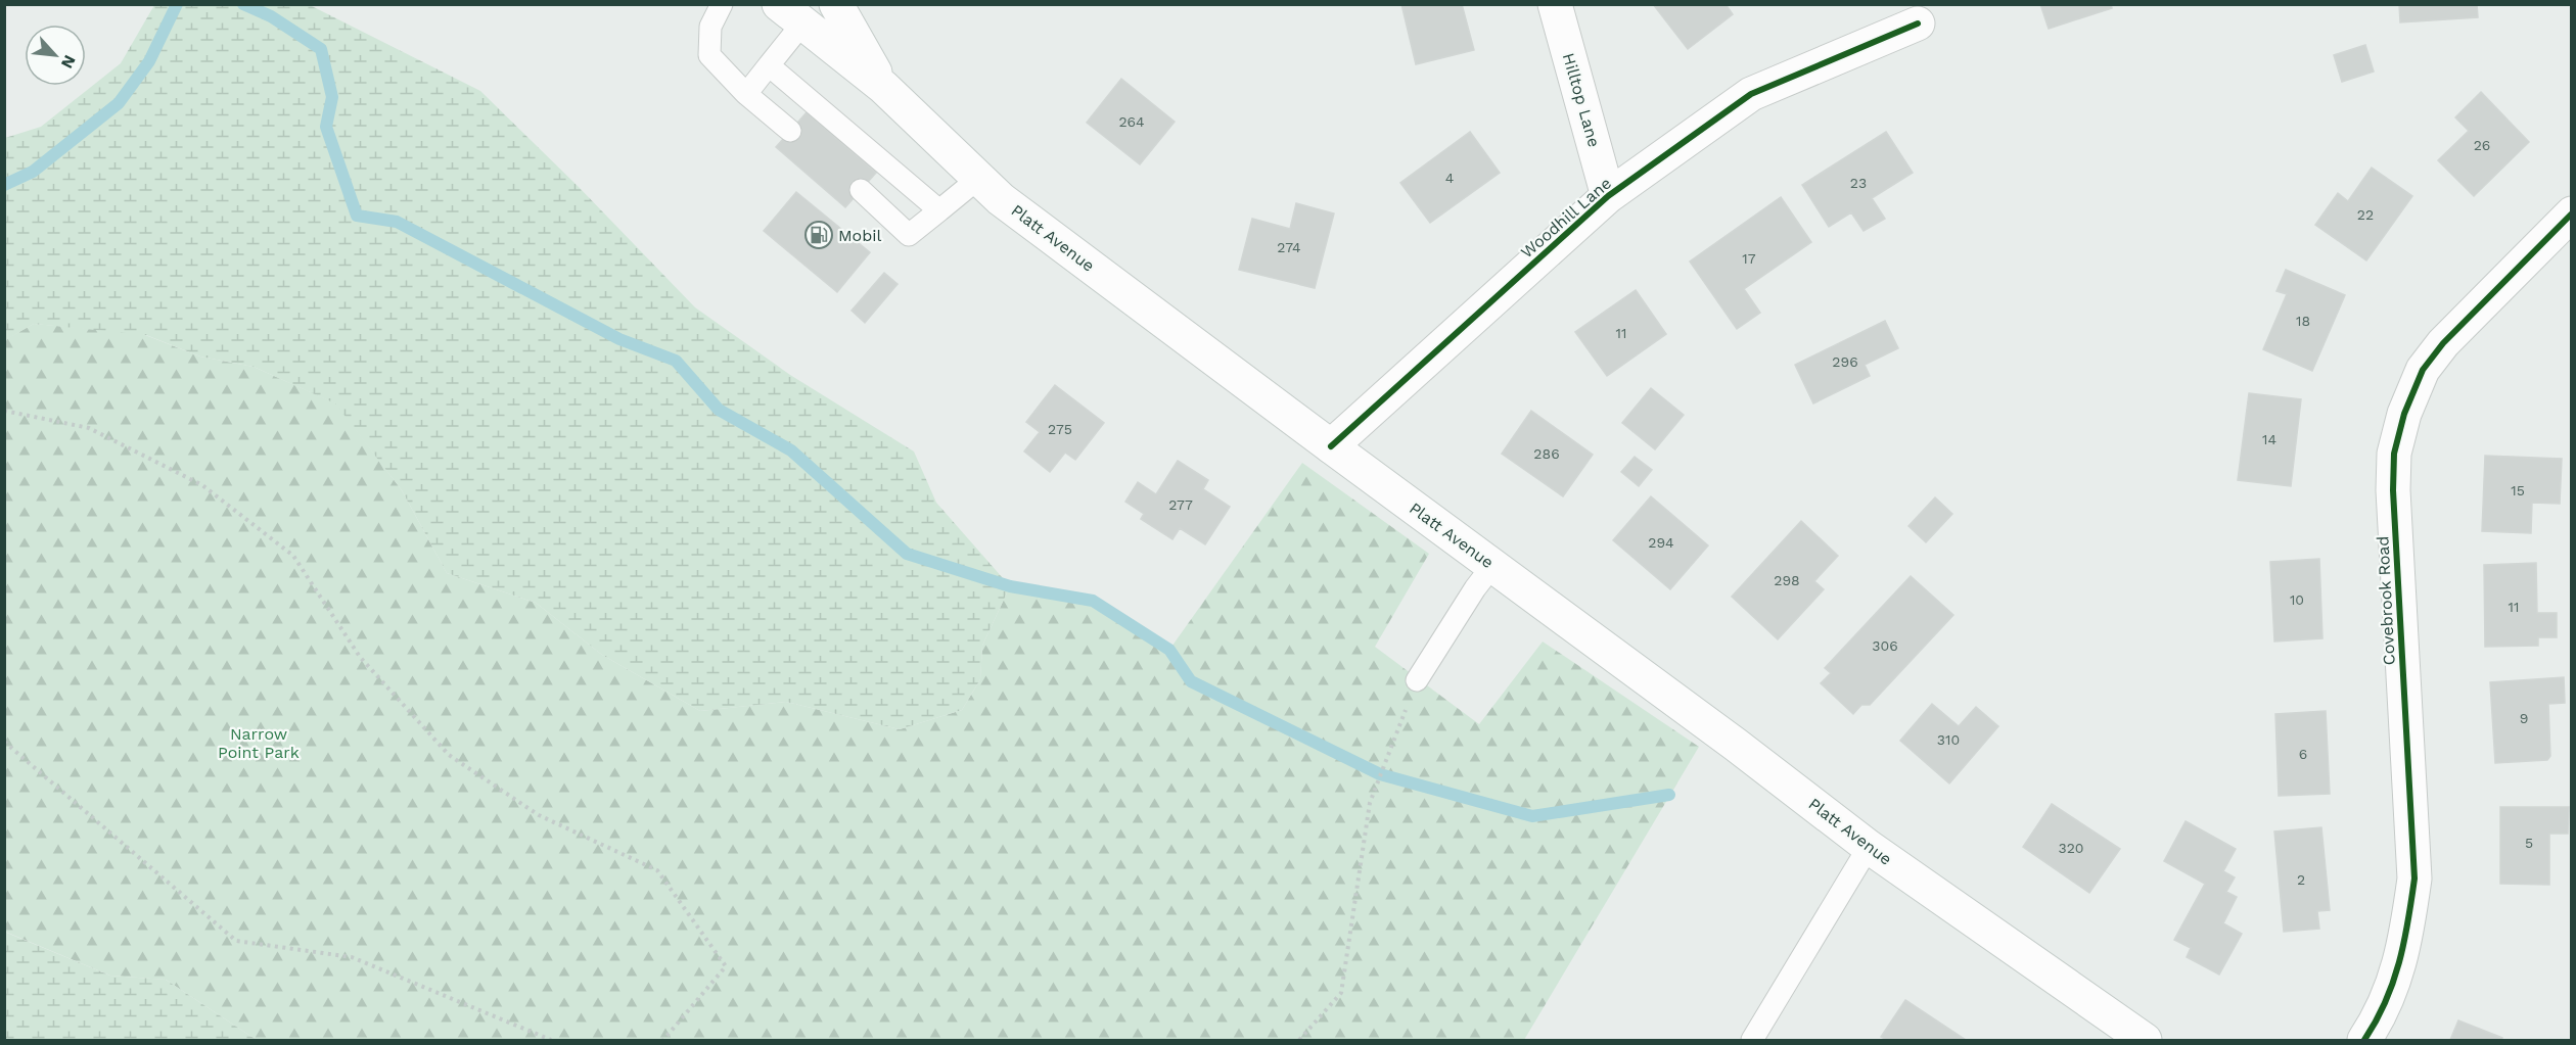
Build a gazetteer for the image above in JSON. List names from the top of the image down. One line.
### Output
{"streets":{"street":["Hilltop Lane","Woodhill Lane","Platt Avenue","Covebrook Road"]},"crossings":[["Hilltop Lane","Woodhill Lane"],["Woodhill Lane","Platt Avenue"]],"parks":["Narrow Point Park"],"places":{"fuel station":["Mobil"]},"house_numbers":["264","26","4","23","22","274","17","18","11","296","275","14","286","15","277","294","298","10","11","306","9","310","6","5","320","2"],"north":"bottom right"}
